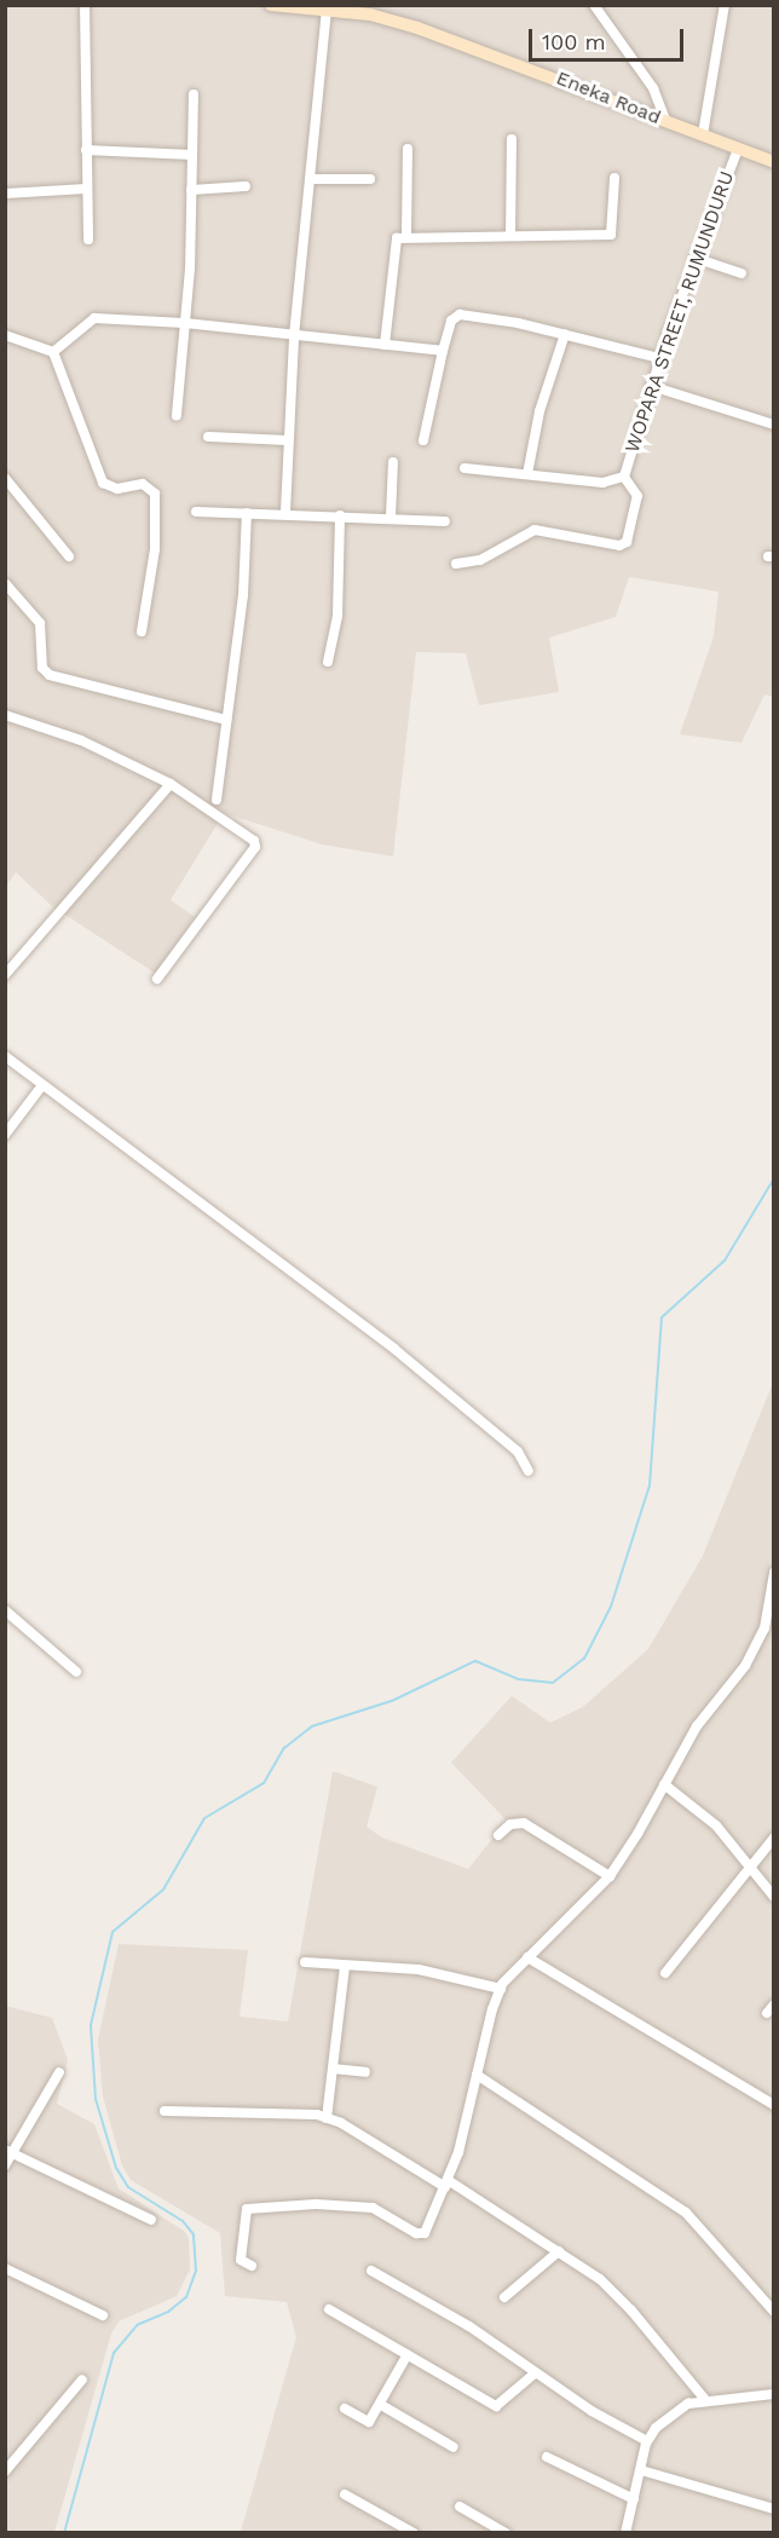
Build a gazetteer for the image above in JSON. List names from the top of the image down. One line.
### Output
{"streets":{"main road":["Eneka Road"],"street":["WOPARA STREET, RUMUNDURU"]},"crossings":[["Eneka Road","WOPARA STREET, RUMUNDURU"]],"scale_bar":"100 m"}
